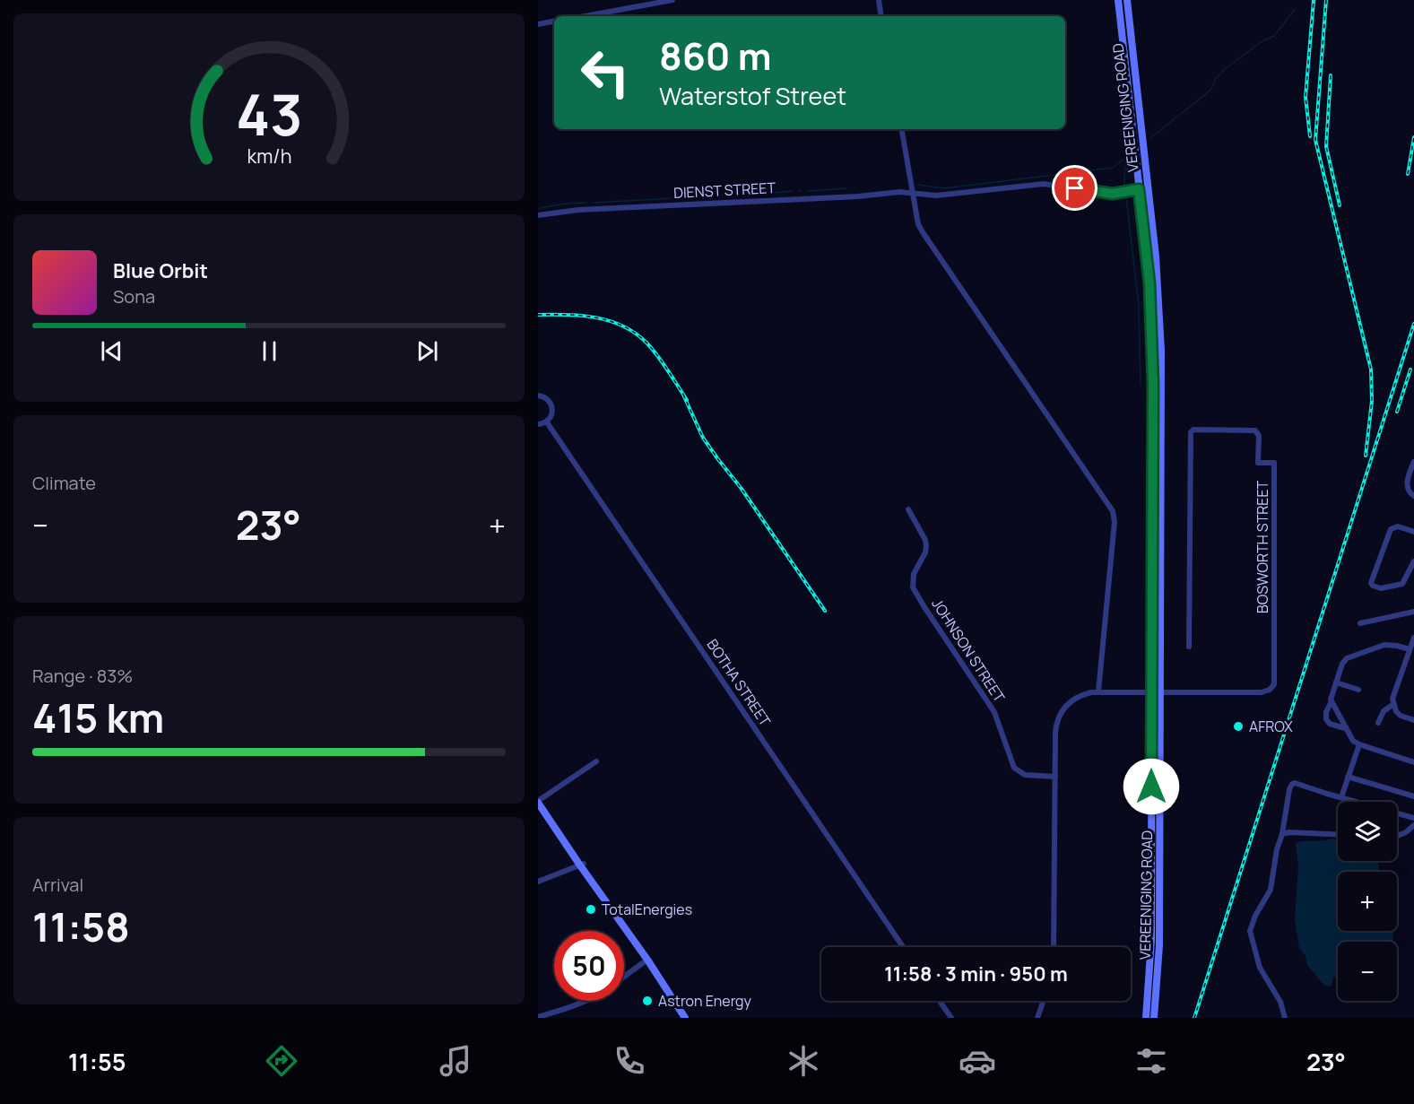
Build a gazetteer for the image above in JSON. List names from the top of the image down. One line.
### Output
{"streets":{"main road":["VEREENIGING ROAD"],"street":["DIENST STREET","BOSWORTH STREET","JOHNSON STREET","BOTHA STREET"]},"crossings":[["VEREENIGING ROAD","DIENST STREET"],["VEREENIGING ROAD","BOSWORTH STREET"],["BOSWORTH STREET","JOHNSON STREET"]],"places":["AFROX","TotalEnergies","Astron Energy"],"page":{"turn":["860 m","Waterstof Street"],"song":["Blue Orbit","Sona"],"tile":["Climate",["Range · 83%","415 km"],["Arrival","11:58"]],"heat":["−","23°","+"],"map_buttons":["+","−"],"limit":"50","trip":"11:58 · 3 min · 950 m","tabs":["11:55","23°"],"gauge":["43","km/h"]}}
